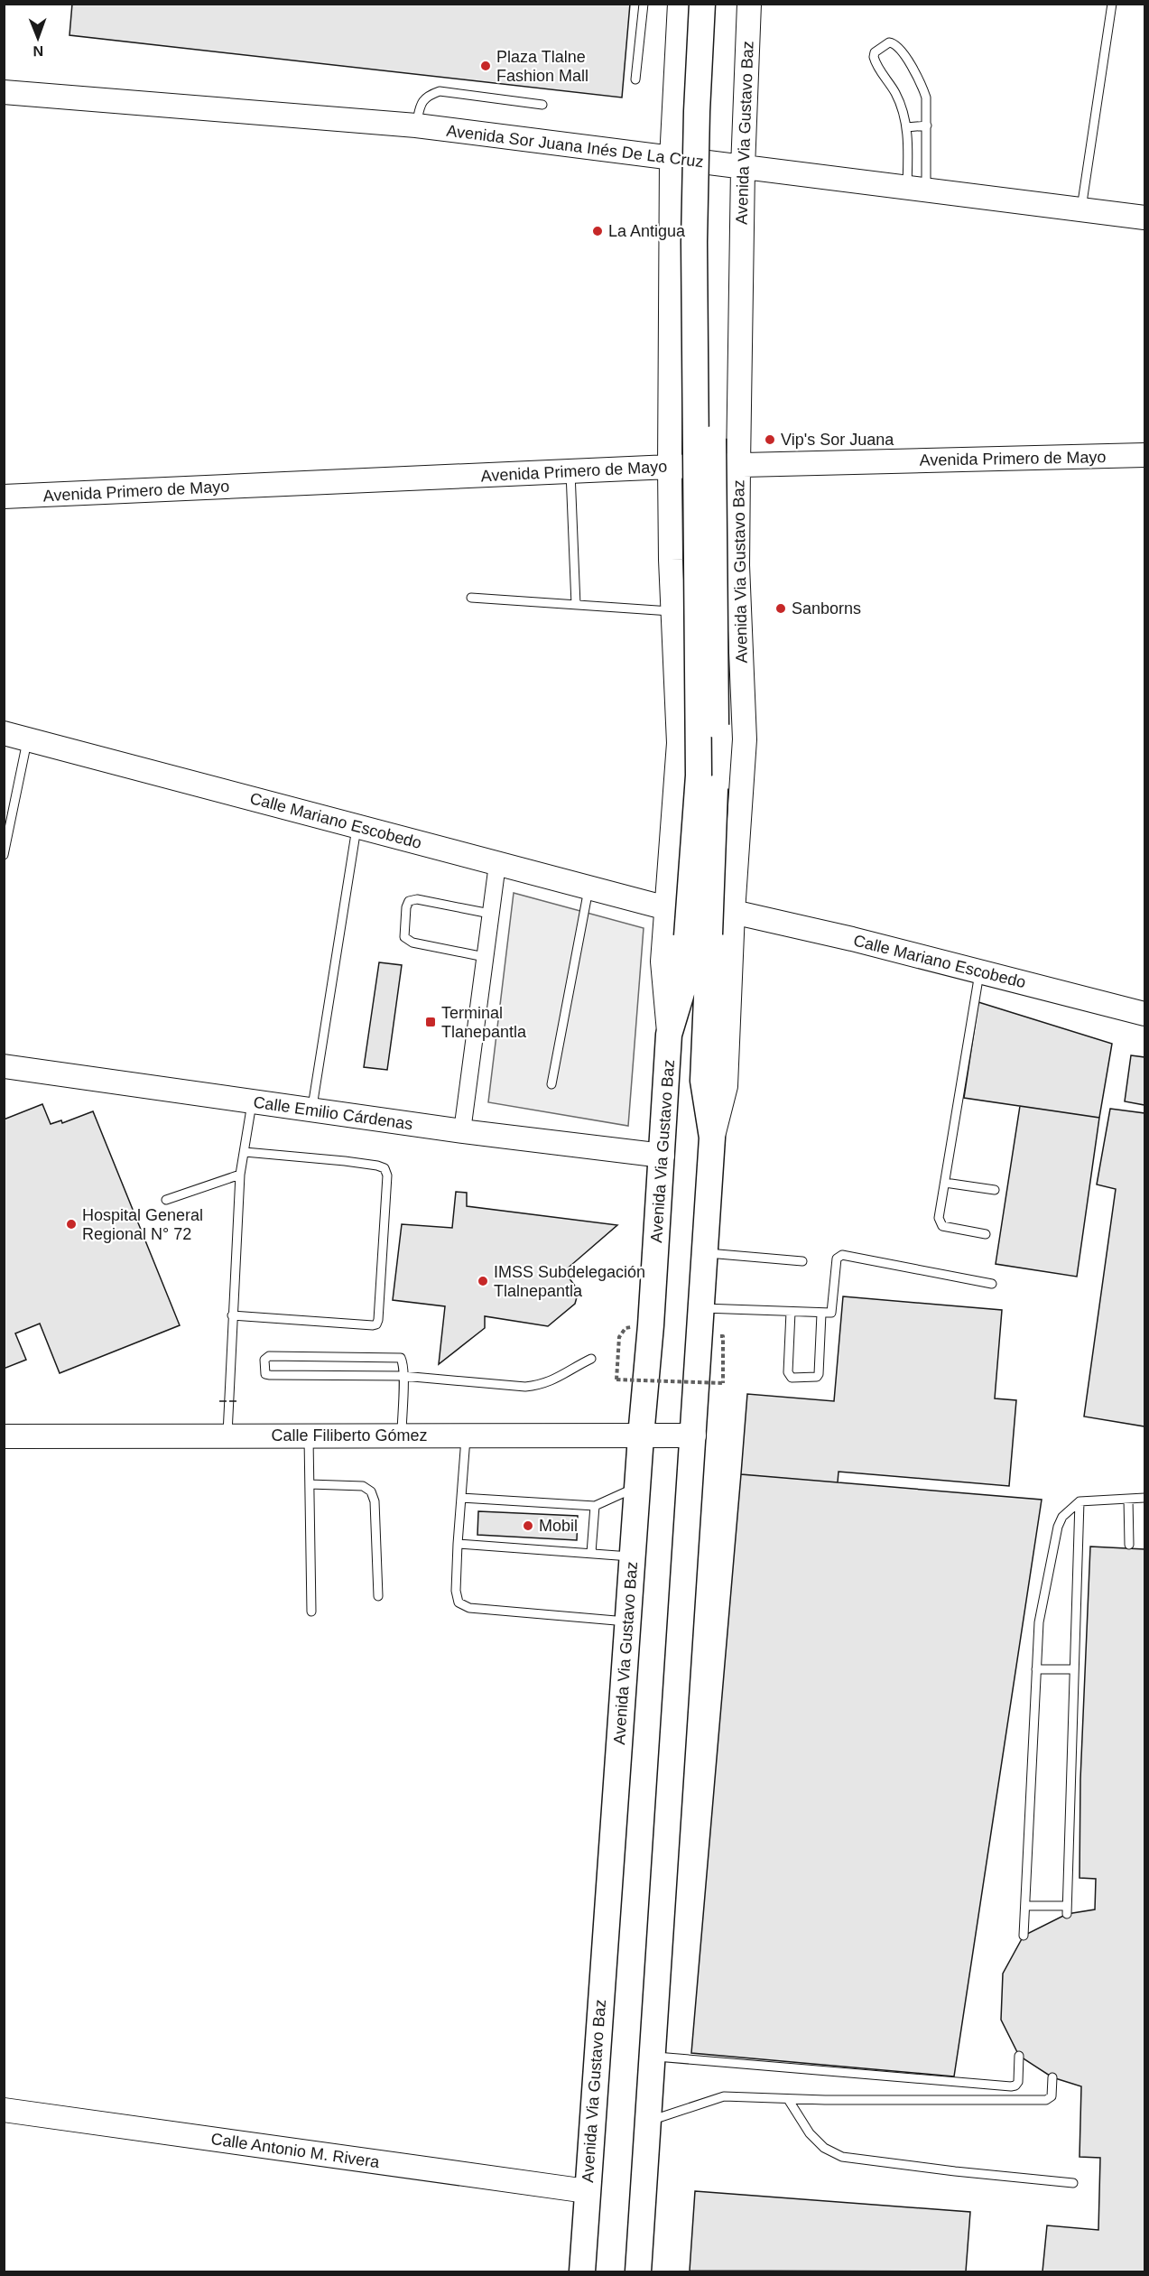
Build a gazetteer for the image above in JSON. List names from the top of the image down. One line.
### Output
{"streets":{"main road":["Avenida Via Gustavo Baz"],"street":["Avenida Sor Juana Inés De La Cruz","Avenida Primero de Mayo","Calle Mariano Escobedo","Calle Emilio Cárdenas","Calle Filiberto Gómez","Calle Antonio M. Rivera"]},"crossings":[["Avenida Via Gustavo Baz","Avenida Sor Juana Inés De La Cruz"],["Avenida Via Gustavo Baz","Avenida Primero de Mayo"],["Avenida Via Gustavo Baz","Calle Mariano Escobedo"],["Avenida Via Gustavo Baz","Calle Emilio Cárdenas"],["Avenida Via Gustavo Baz","Calle Filiberto Gómez"],["Avenida Via Gustavo Baz","Calle Antonio M. Rivera"]],"places":{"other":["Plaza Tlalne Fashion Mall","La Antigua","Vip's Sor Juana","Sanborns","Hospital General Regional N° 72","IMSS Subdelegación Tlalnepantla","Mobil"],"transit":["Terminal Tlanepantla"]},"north":"bottom"}
